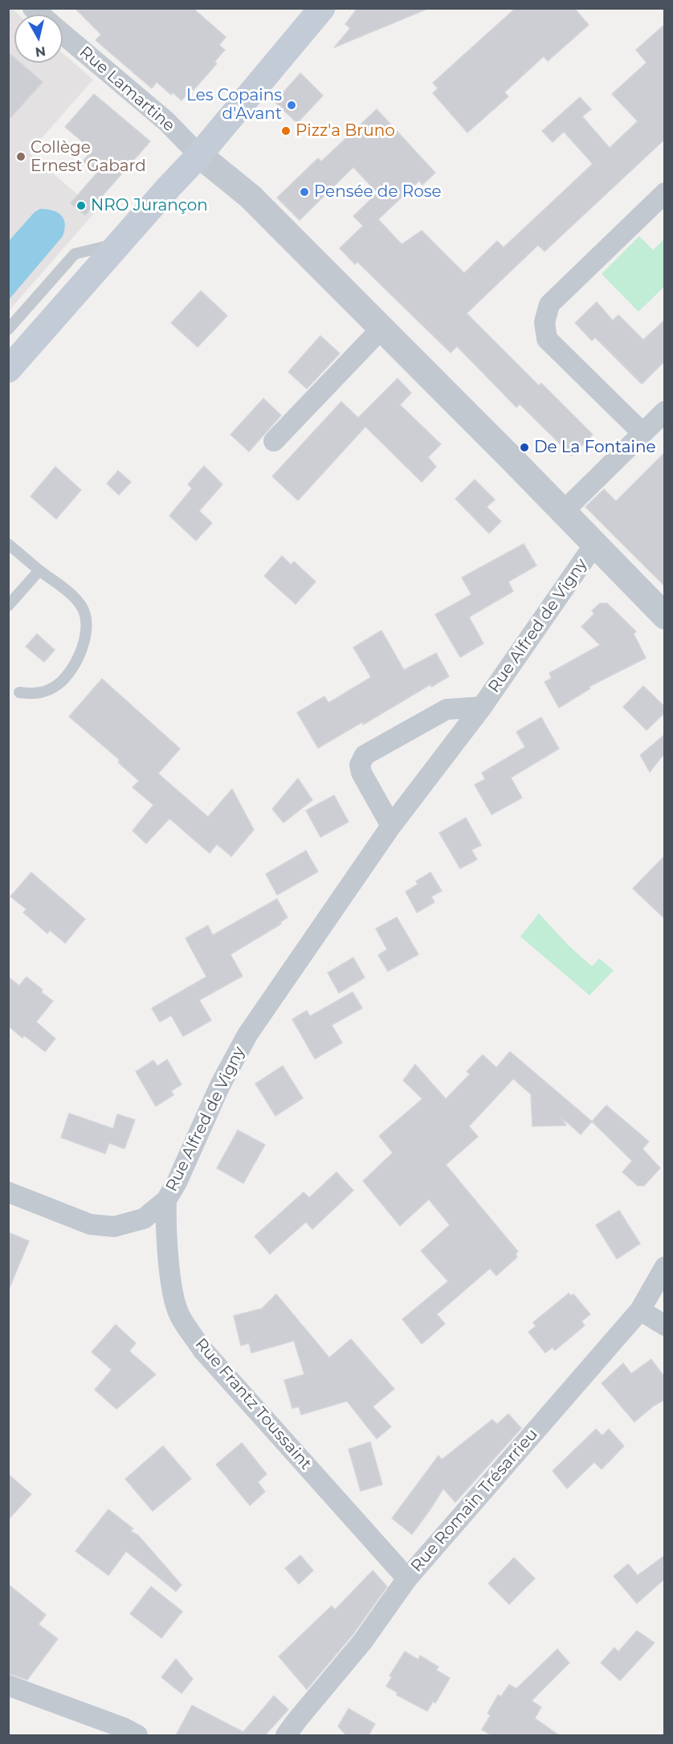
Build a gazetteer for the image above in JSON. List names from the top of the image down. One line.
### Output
{"streets":{"street":["Rue Lamartine","Rue Alfred de Vigny","Rue Frantz Toussaint","Rue Romain Trésarrieu"]},"crossings":[["Rue Alfred de Vigny","Rue Frantz Toussaint"],["Rue Frantz Toussaint","Rue Romain Trésarrieu"]],"places":["Les Copains d'Avant","Pizz'a Bruno","Collège Ernest Gabard","Pensée de Rose","NRO Jurançon","De La Fontaine"],"north":"bottom"}
